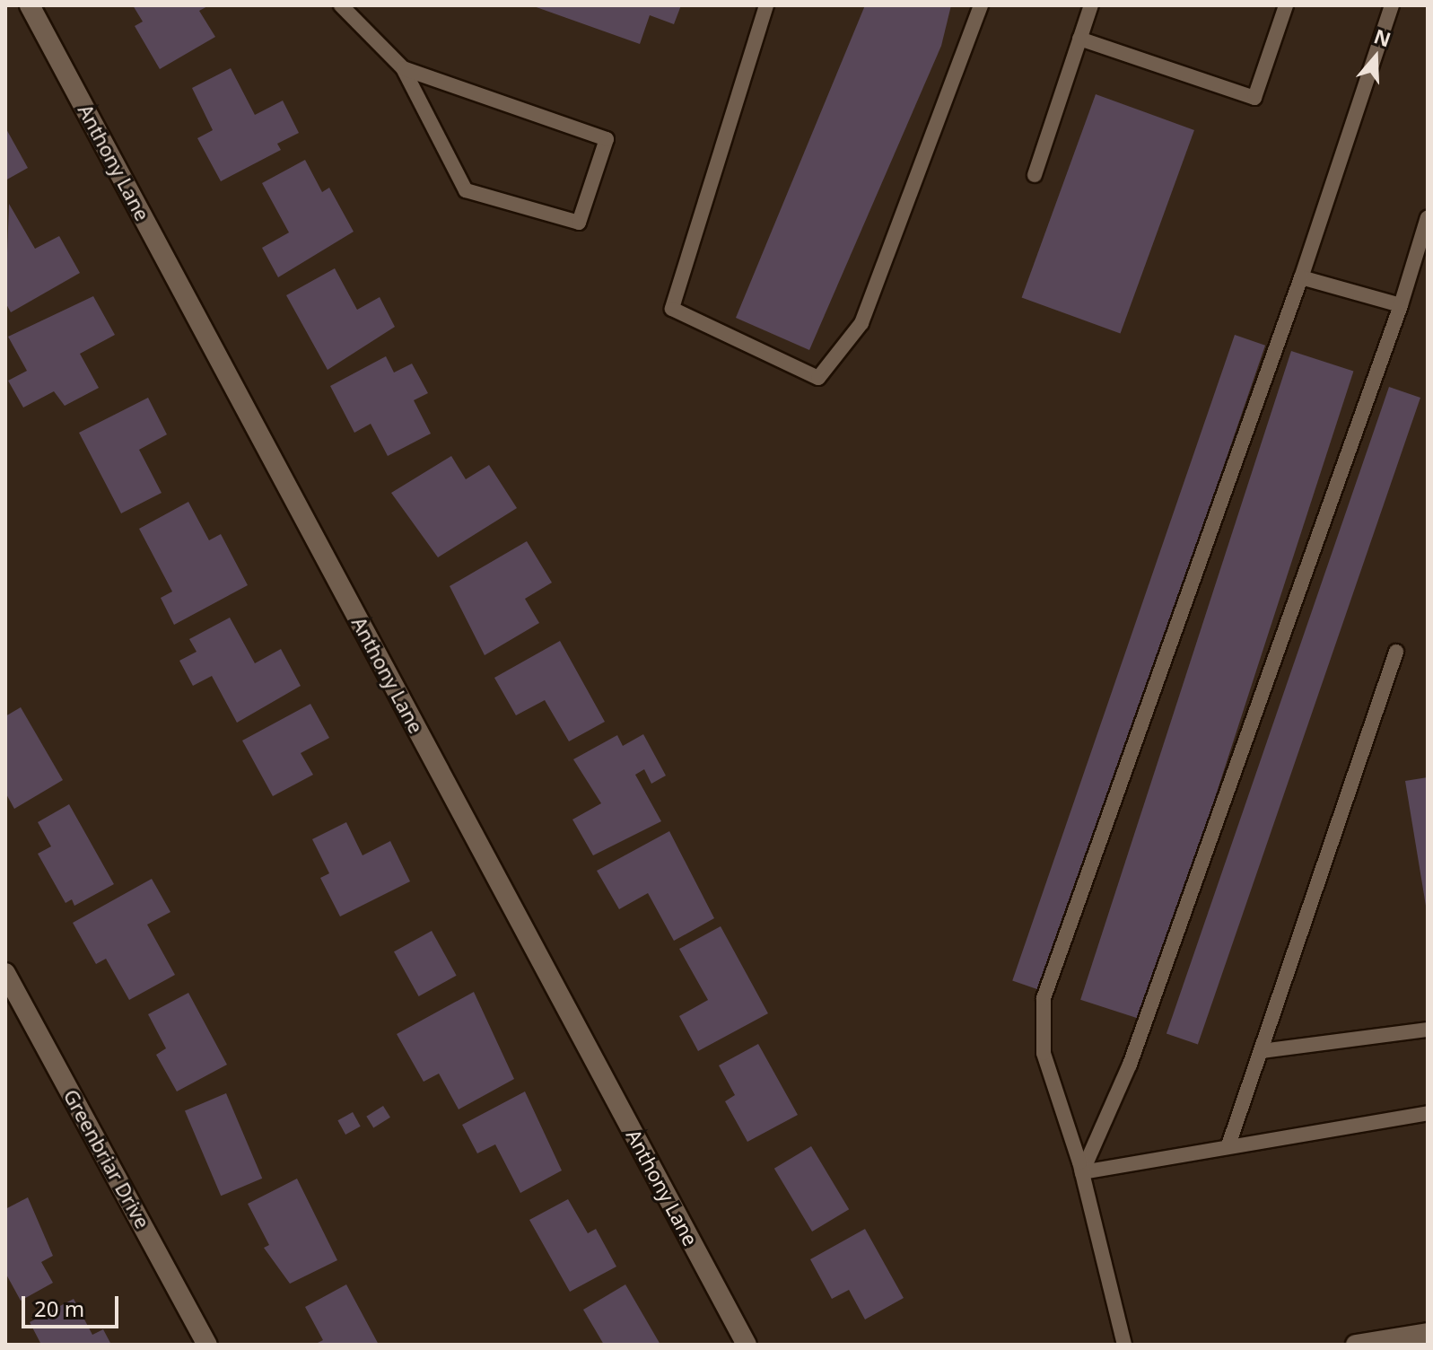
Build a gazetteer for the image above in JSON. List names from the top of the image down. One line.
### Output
{"streets":{"street":["Anthony Lane","Greenbriar Drive"]},"scale_bar":"20 m","north":"top"}
